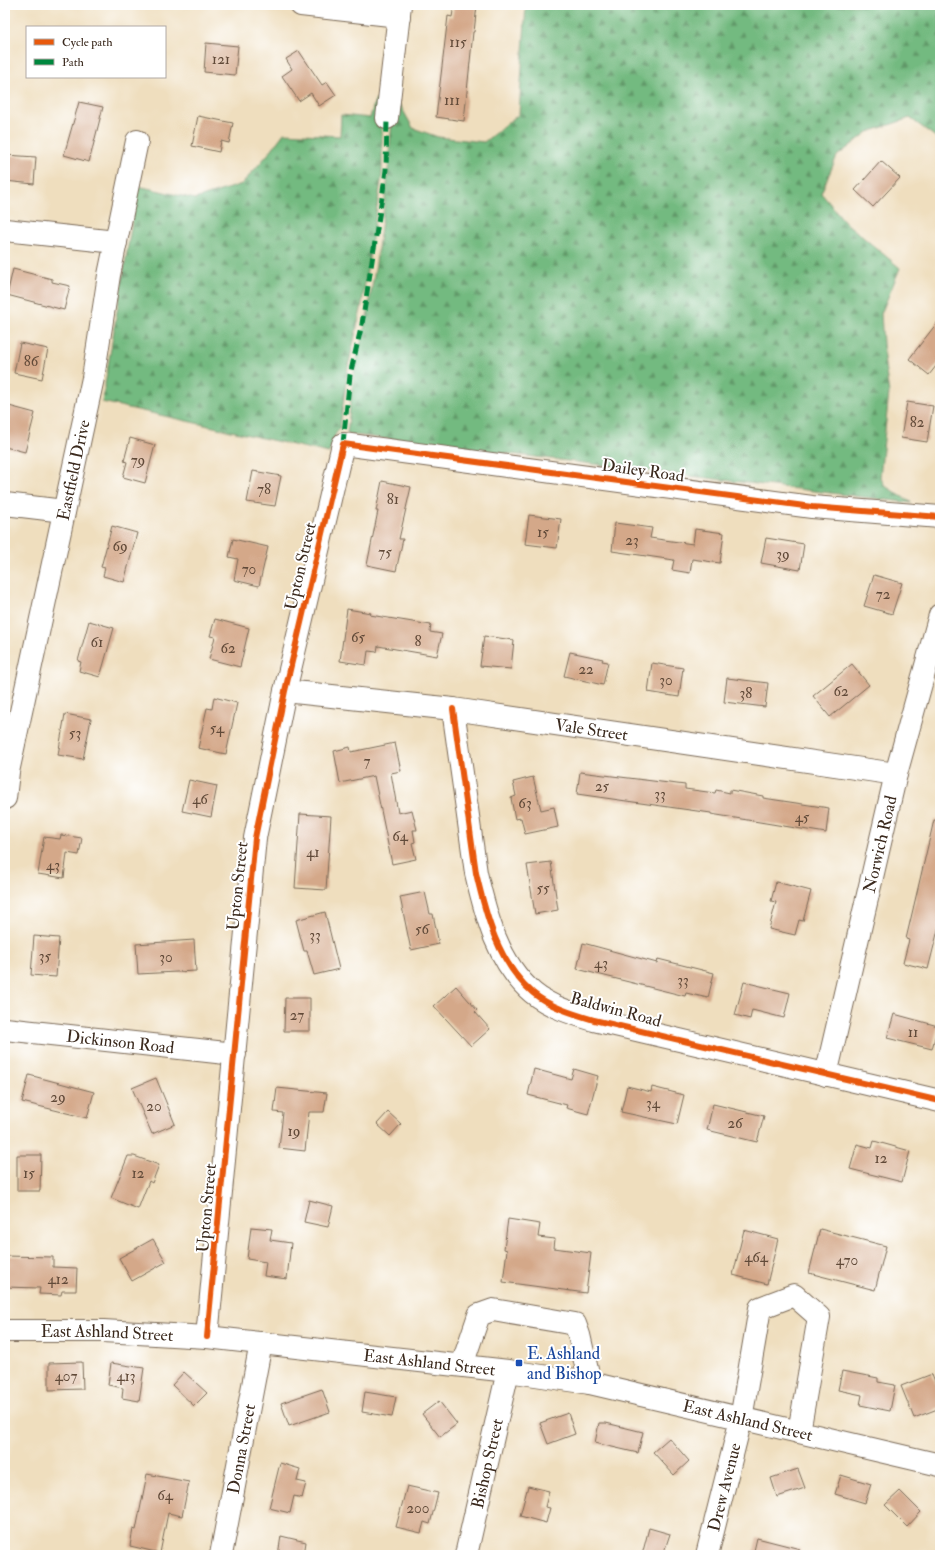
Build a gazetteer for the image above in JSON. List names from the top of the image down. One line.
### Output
{"streets":{"street":["Eastfield Drive","Dailey Road","Upton Street","Vale Street","Norwich Road","Baldwin Road","Dickinson Road","East Ashland Street","Donna Street","Bishop Street","Drew Avenue"]},"crossings":[["Dailey Road","Upton Street"],["Upton Street","Vale Street"],["Upton Street","Dickinson Road"],["Upton Street","East Ashland Street"],["Vale Street","Norwich Road"],["Vale Street","Baldwin Road"],["Norwich Road","Baldwin Road"],["East Ashland Street","Donna Street"],["East Ashland Street","Bishop Street"],["East Ashland Street","Drew Avenue"]],"places":{"transit":["E. Ashland and Bishop"]},"house_numbers":["115","121","111","86","82","79","78","81","15","23","69","75","39","70","72","65","8","61","62","22","30","62","38","54","53","7","25","33","46","63","45","64","41","43","55","56","33","35","30","43","33","27","11","29","34","20","26","19","12","15","12","464","470","412","407","413","64","200"],"legend":["Cycle path","Path"]}
